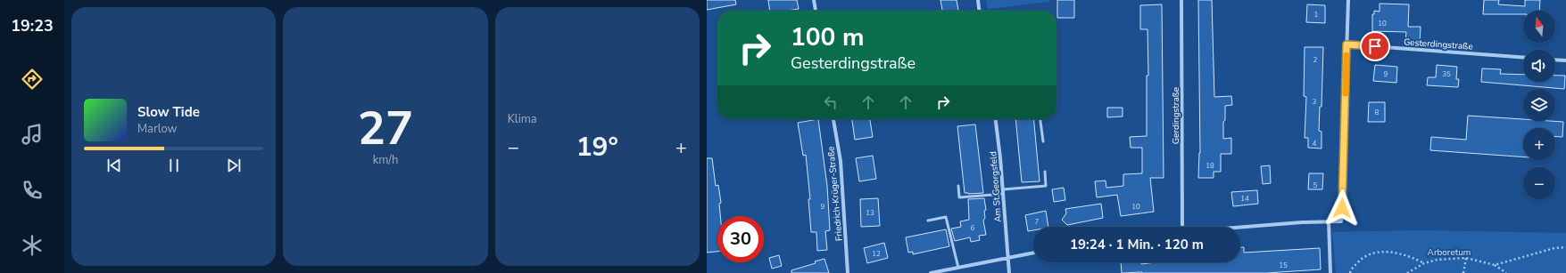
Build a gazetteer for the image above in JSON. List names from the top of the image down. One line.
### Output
{"streets":{"street":["Gesterdingstraße","Gerdingstraße","Am St.Georgsfeld","Friedrich-Krüger-Straße"]},"parks":["Arboretum"],"house_numbers":["1","10","2","9","35","3","8","4","18","5","14","9","10","13","7","6","12","15"],"north":"top","page":{"tabs":"19:23","tile":[["27","km/h"],"Klima"],"map_buttons":["+","−"],"turn":["100 m","Gesterdingstraße"],"song":["Slow Tide","Marlow"],"heat":["−","19°","+"],"limit":"30","trip":"19:24 · 1 Min. · 120 m"}}
